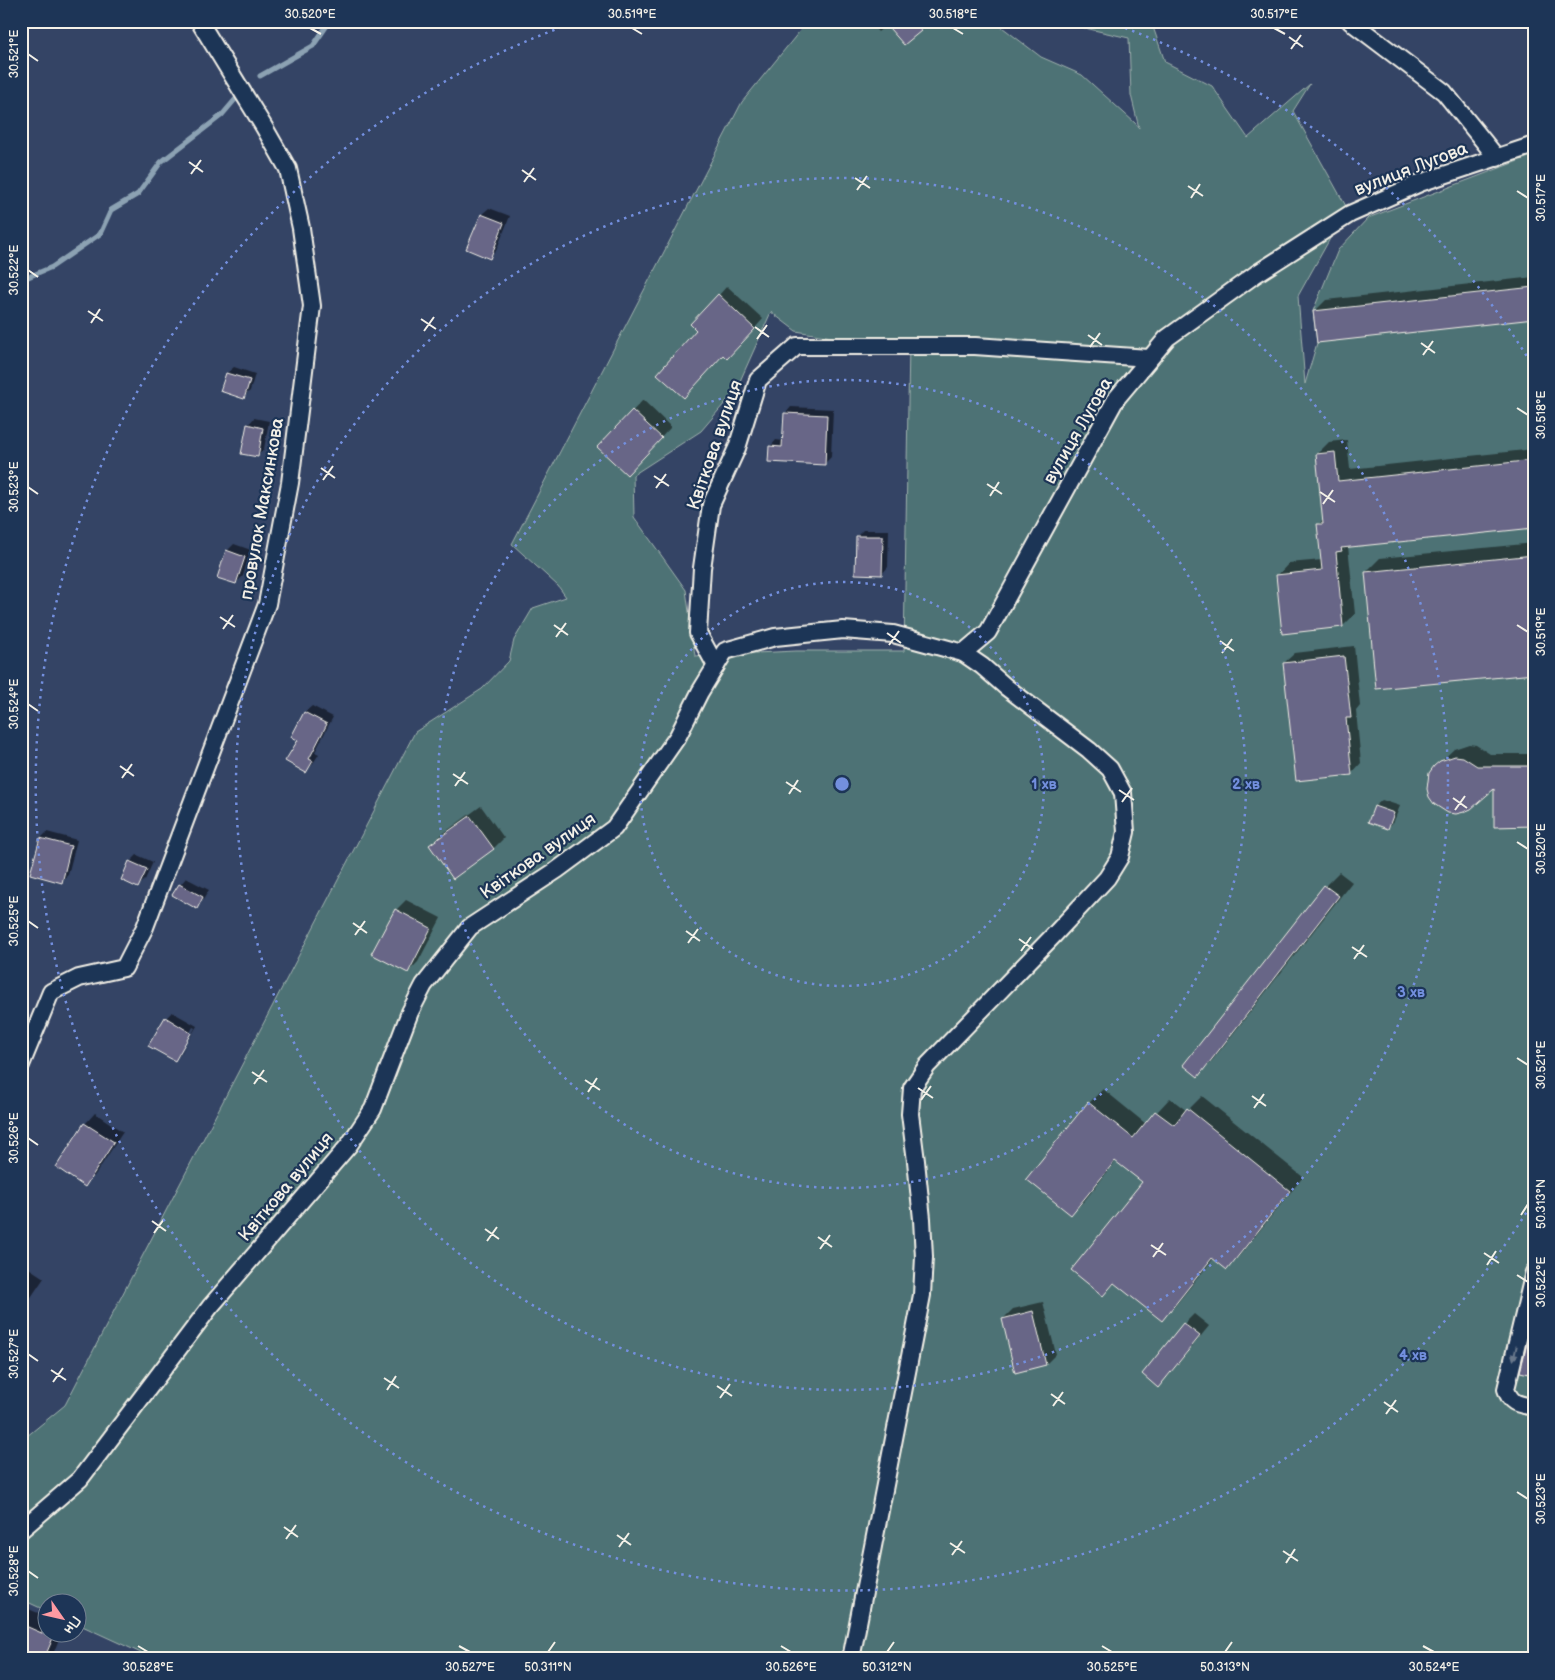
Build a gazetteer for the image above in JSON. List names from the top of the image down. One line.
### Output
{"streets":{"street":["вулиця Лугова","Квіткова вулиця","провулок Максинкова"]},"crossings":[["вулиця Лугова","Квіткова вулиця"]],"north":"bottom right","coordinates":["30.520°E","30.519°E","30.518°E","30.517°E","30.521°E","30.522°E","30.523°E","30.524°E","30.525°E","30.526°E","50.313°N","30.527°E","30.528°E","50.311°N","50.312°N"],"rings":["1 хв","2 хв","3 хв","4 хв"]}
